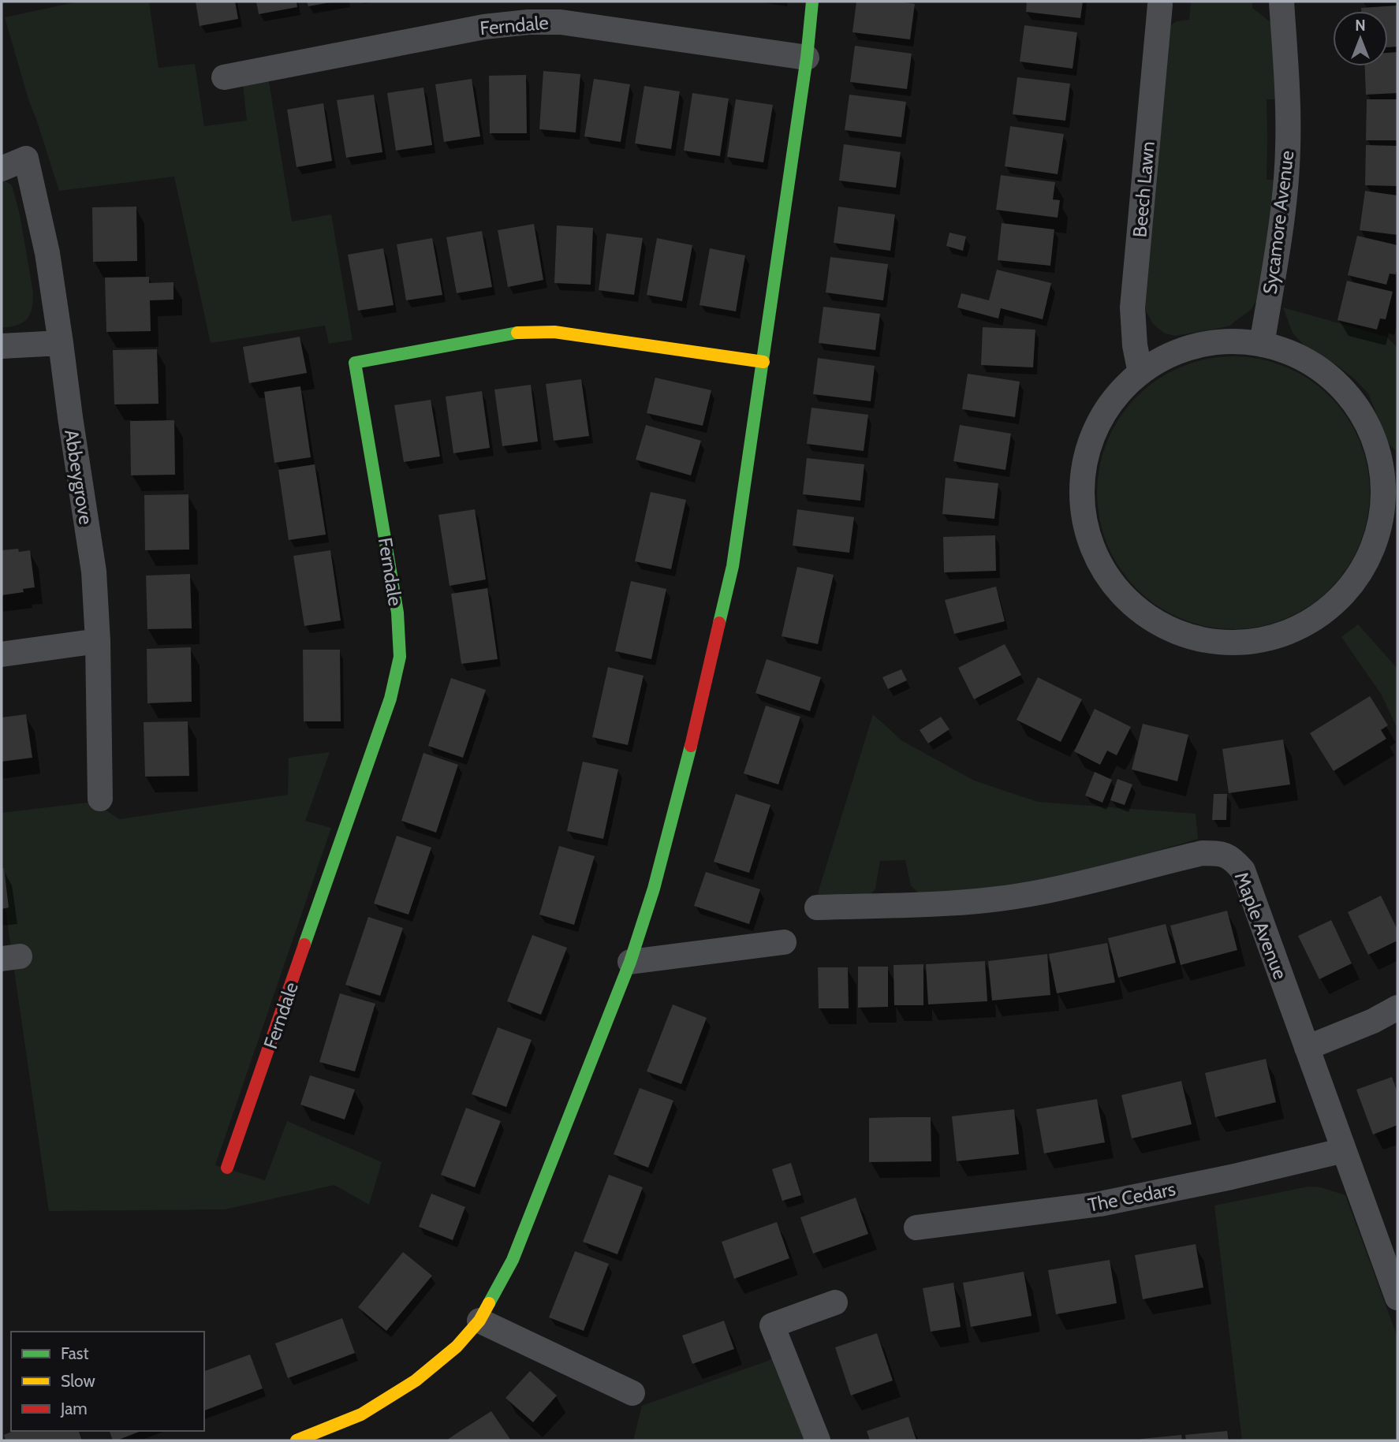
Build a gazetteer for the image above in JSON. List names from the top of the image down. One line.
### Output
{"streets":{"street":["Ferndale","Beech Lawn","Sycamore Avenue","Abbeygrove","Maple Avenue","The Cedars"]},"crossings":[["Maple Avenue","The Cedars"]],"legend":["Fast","Slow","Jam"],"north":"top"}
